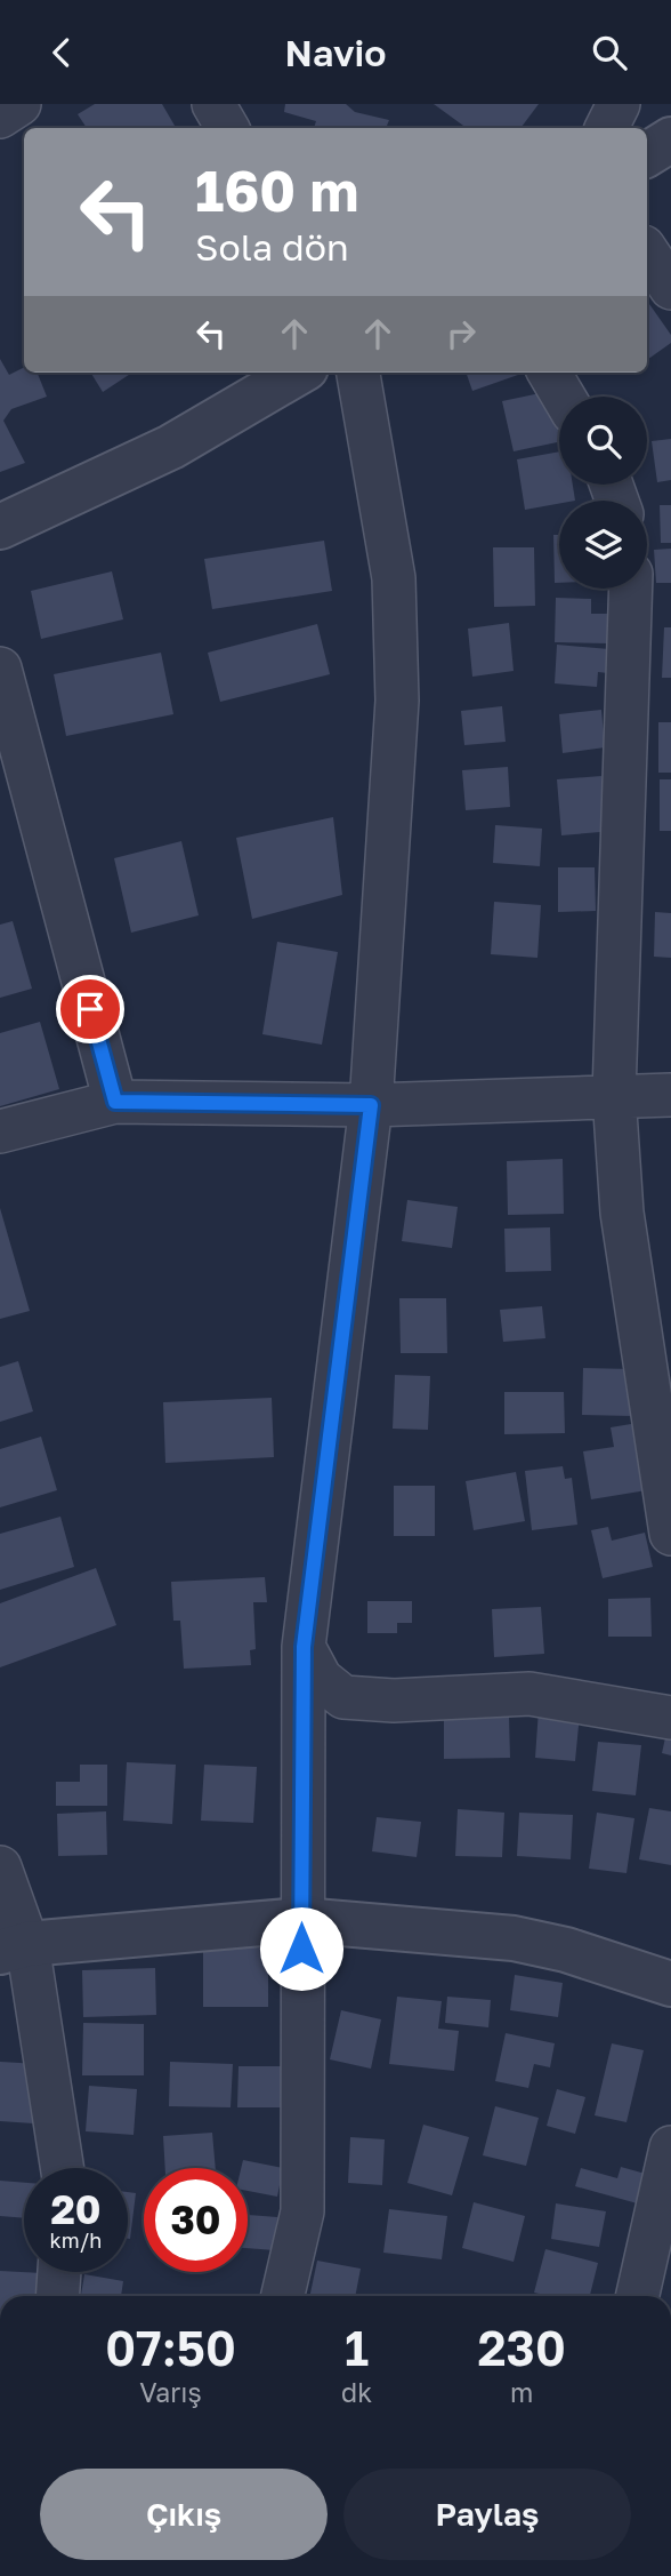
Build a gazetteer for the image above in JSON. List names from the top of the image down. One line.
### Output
{"page":{"header":"Navio","turn":["160 m","Sola dön"],"speed":"20 km/h","limit":"30","eta":["07:50","Varış","1","dk","230","m"],"buttons":["Çıkış","Paylaş"]}}
